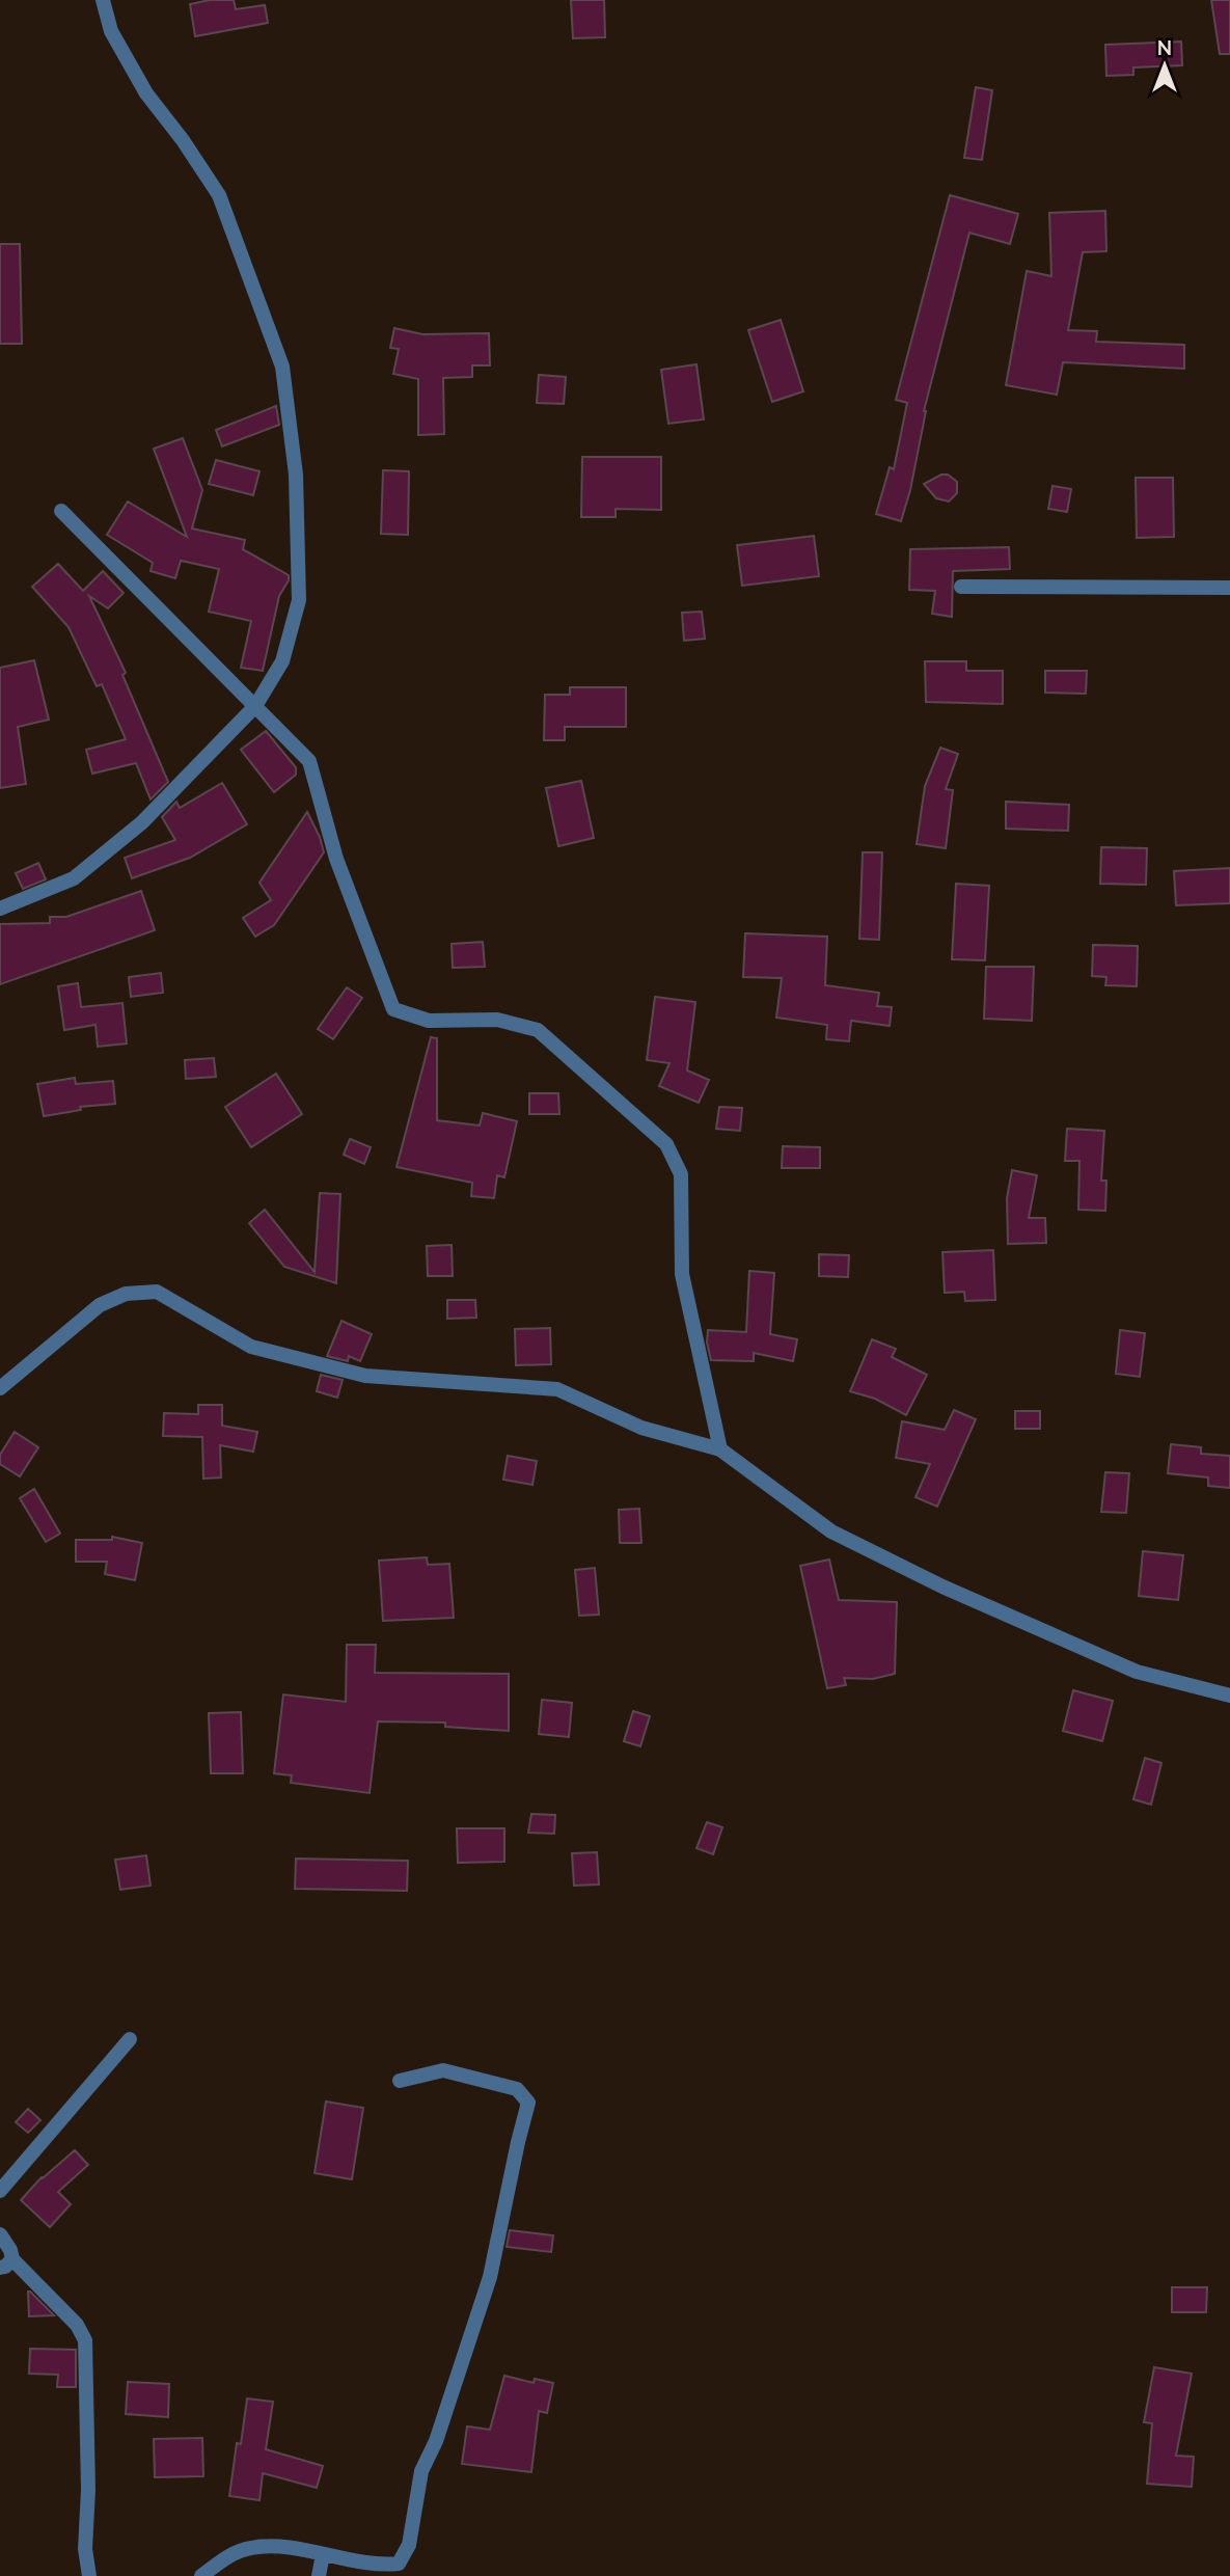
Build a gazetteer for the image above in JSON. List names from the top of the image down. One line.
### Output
{"north":"top"}
